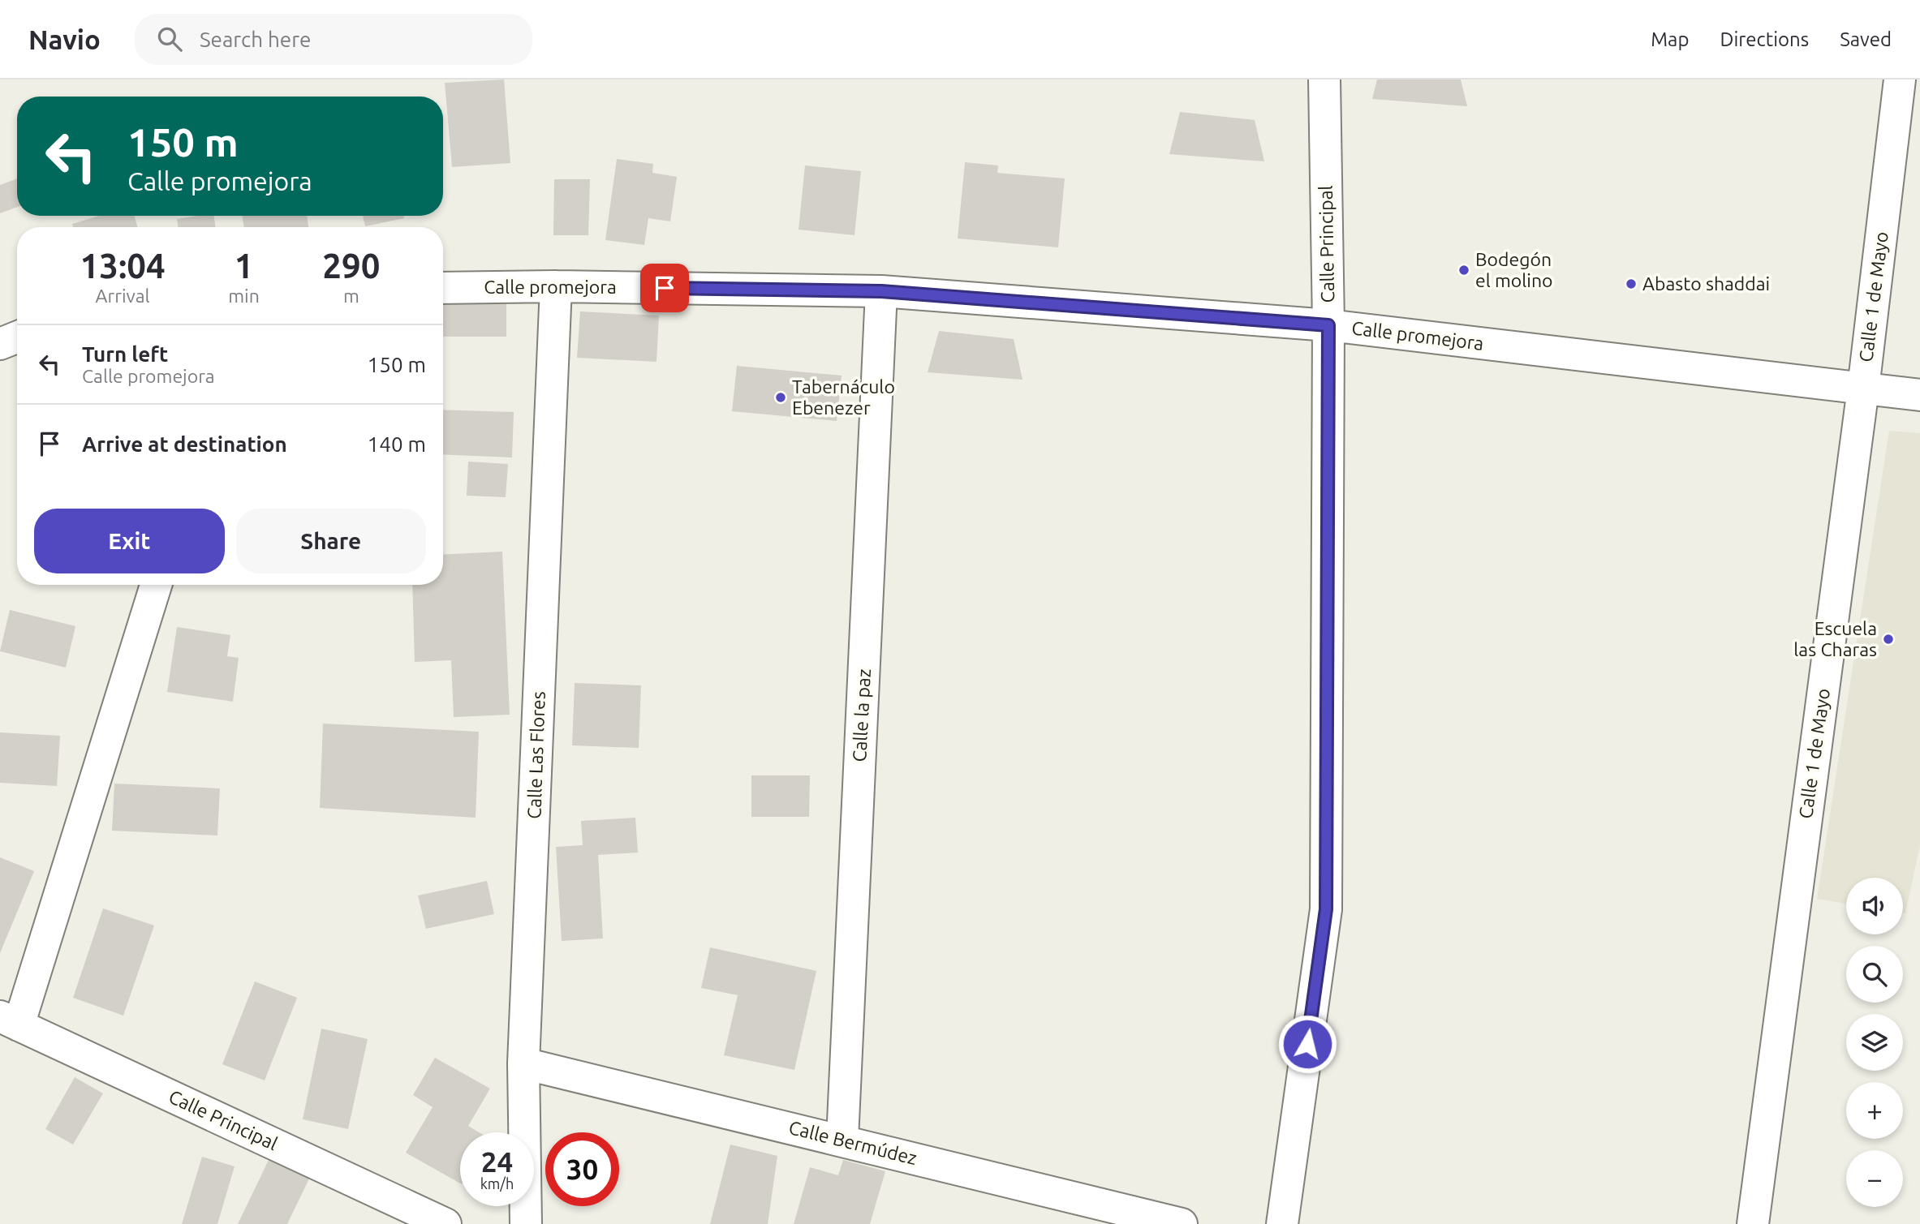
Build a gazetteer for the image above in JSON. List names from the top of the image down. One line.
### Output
{"streets":{"street":["Calle Principal","Calle promejora","Calle 1 de Mayo","Calle la paz","Calle Las Flores","Calle Bermúdez"]},"crossings":[["Calle Principal","Calle promejora"],["Calle promejora","Calle 1 de Mayo"],["Calle promejora","Calle la paz"],["Calle promejora","Calle Las Flores"],["Calle la paz","Calle Bermúdez"],["Calle Las Flores","Calle Bermúdez"]],"places":["Bodegón el molino","Abasto shaddai","Tabernáculo Ebenezer","Escuela las Charas"],"page":{"header":"Navio","search":"Search here","nav":["Map","Directions","Saved"],"turn":["150 m","Calle promejora"],"eta":["13:04","Arrival","1","min","290","m"],"list":[{"name":"Turn left","note":"Calle promejora","value":"150 m"},{"name":"Arrive at destination","value":"140 m"}],"buttons":["Exit","Share"],"map_buttons":["+","−"],"speed":"24 km/h","limit":"30"}}
